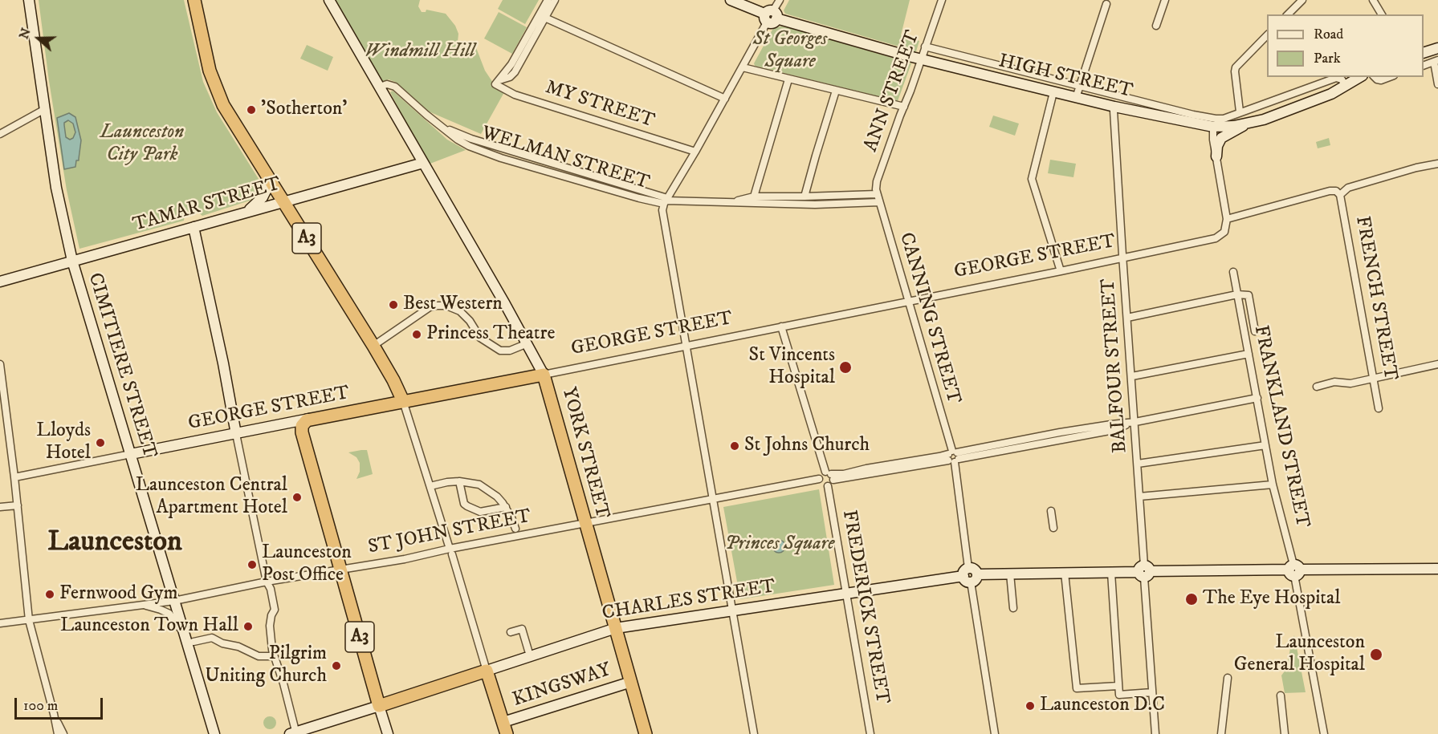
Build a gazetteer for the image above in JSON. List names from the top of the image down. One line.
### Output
{"streets":{"highway":["A3","GEORGE STREET","YORK STREET","CHARLES STREET"],"street":["HIGH STREET","ANN STREET","MY STREET","WELMAN STREET","TAMAR STREET","FRENCH STREET","CANNING STREET","CIMITIERE STREET","BALFOUR STREET","FRANKLAND STREET","ST JOHN STREET","FREDERICK STREET","KINGSWAY"]},"crossings":[["HIGH STREET","ANN STREET"],["HIGH STREET","BALFOUR STREET"],["ANN STREET","WELMAN STREET"],["ANN STREET","CANNING STREET"],["WELMAN STREET","CANNING STREET"],["WELMAN STREET","YORK STREET"],["TAMAR STREET","A3"],["TAMAR STREET","CIMITIERE STREET"],["TAMAR STREET","YORK STREET"],["A3","GEORGE STREET"],["A3","ST JOHN STREET"],["A3","CHARLES STREET"],["GEORGE STREET","CANNING STREET"],["GEORGE STREET","CIMITIERE STREET"],["GEORGE STREET","BALFOUR STREET"],["GEORGE STREET","YORK STREET"],["CANNING STREET","CHARLES STREET"],["CIMITIERE STREET","ST JOHN STREET"],["BALFOUR STREET","CHARLES STREET"],["FRANKLAND STREET","CHARLES STREET"],["YORK STREET","ST JOHN STREET"],["YORK STREET","CHARLES STREET"],["YORK STREET","KINGSWAY"],["ST JOHN STREET","FREDERICK STREET"],["CHARLES STREET","FREDERICK STREET"]],"districts":["Launceston"],"parks":["St Georges Square","Windmill Hill","Launceston City Park","Princes Square"],"places":["'Sotherton'","Best Western","Princess Theatre","St Vincents Hospital","Lloyds Hotel","St Johns Church","Launceston Central Apartment Hotel","Launceston Post Office","Fernwood Gym","The Eye Hospital","Launceston Town Hall","Launceston General Hospital","Pilgrim Uniting Church","Launceston D.C"],"legend":["Road","Park"],"scale_bar":"100 m","north":"left"}
